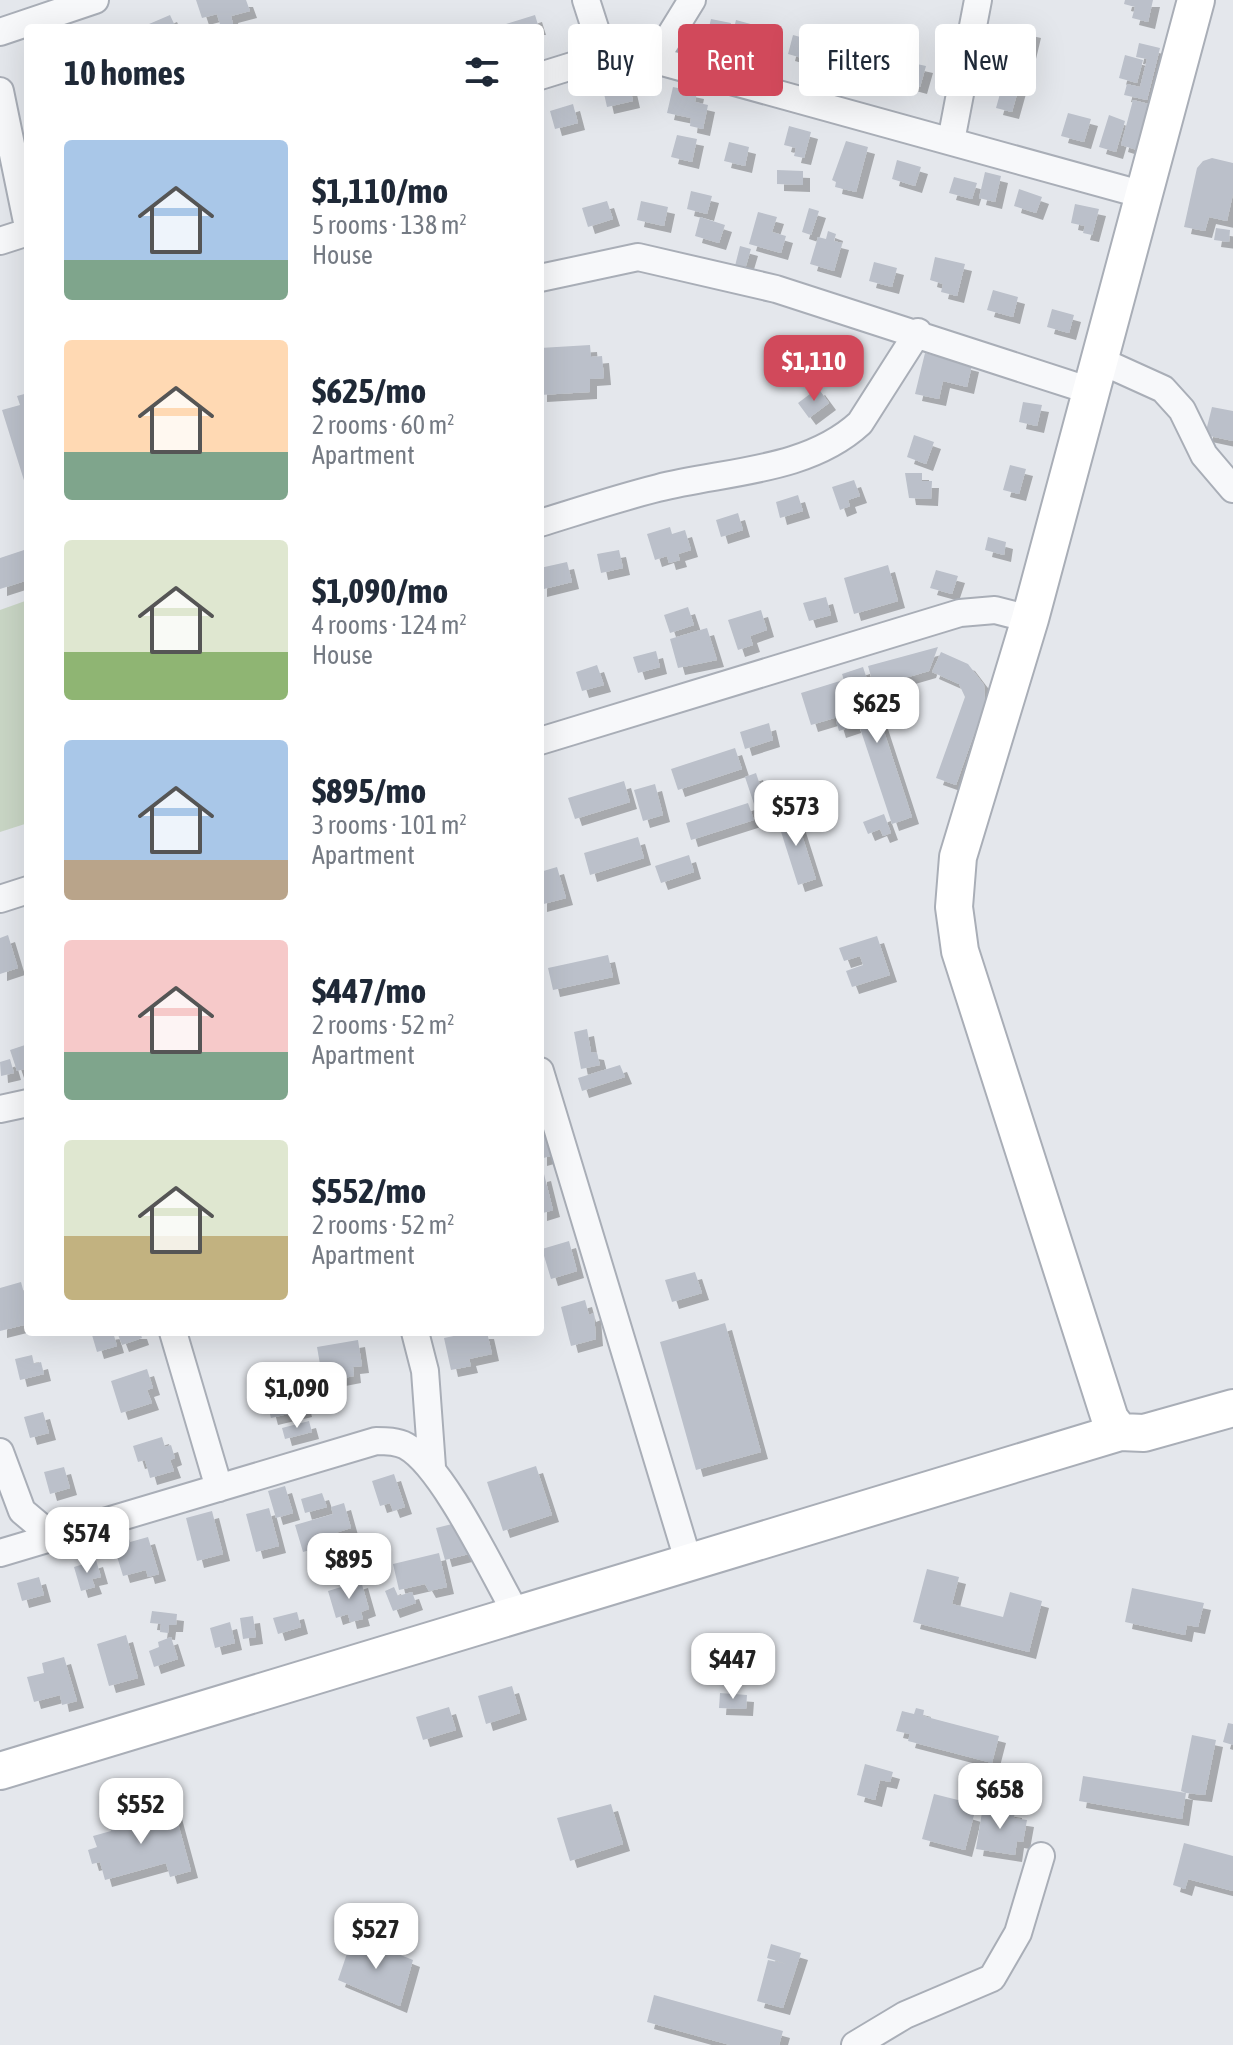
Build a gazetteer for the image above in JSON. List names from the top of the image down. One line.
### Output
{"page":{"chip":["Buy","Rent","Filters","New"],"heading":"10 homes","list":[{"name":"$1,110/mo","note":"5 rooms · 138 m² · House"},{"name":"$625/mo","note":"2 rooms · 60 m² · Apartment"},{"name":"$1,090/mo","note":"4 rooms · 124 m² · House"},{"name":"$895/mo","note":"3 rooms · 101 m² · Apartment"},{"name":"$447/mo","note":"2 rooms · 52 m² · Apartment"},{"name":"$552/mo","note":"2 rooms · 52 m² · Apartment"}],"price":["$1,110","$625","$573","$1,090","$574","$895","$447","$658","$552","$527"]}}
